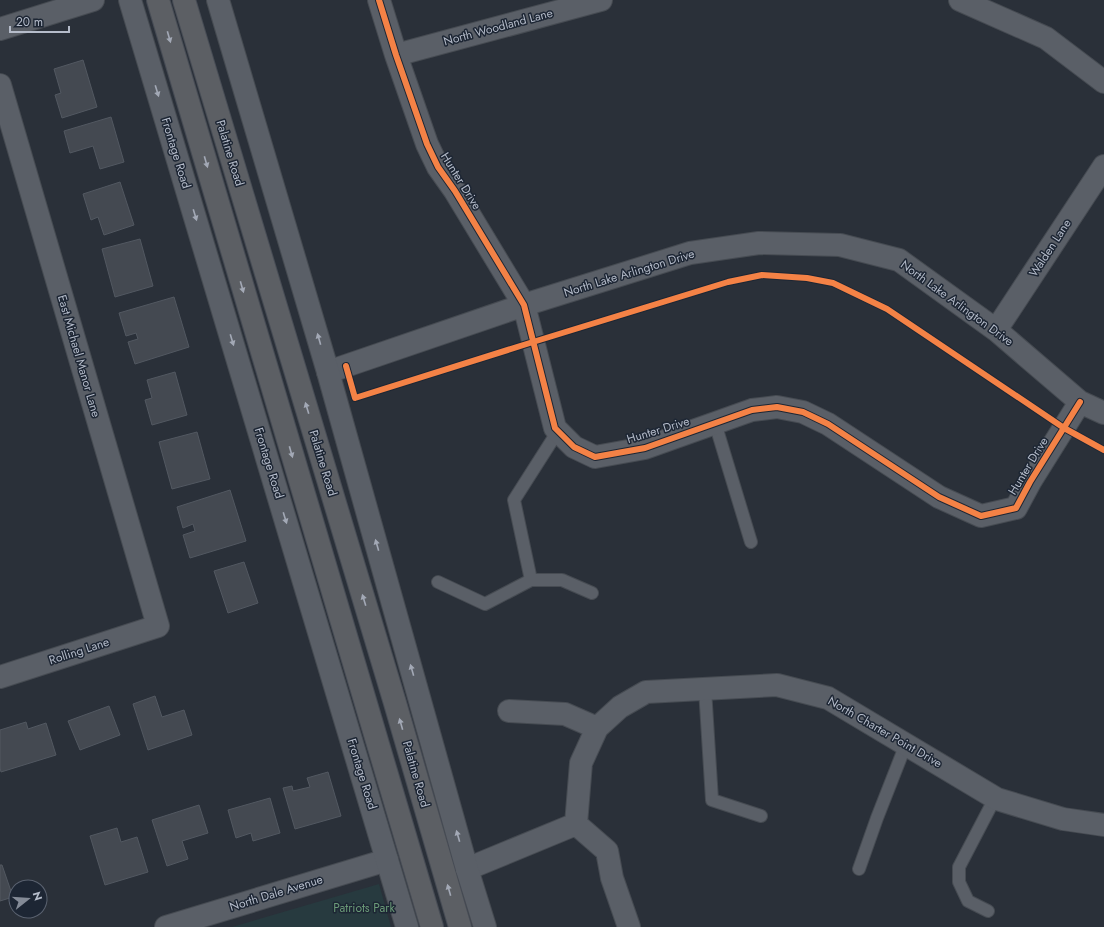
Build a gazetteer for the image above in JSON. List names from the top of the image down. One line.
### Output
{"streets":{"highway":["Palatine Road"],"street":["North Woodland Lane","Frontage Road","Hunter Drive","Walden Lane","North Lake Arlington Drive","East Michael Manor Lane","Rolling Lane","North Charter Point Drive","North Dale Avenue"]},"crossings":[["North Woodland Lane","Hunter Drive"],["Frontage Road","North Dale Avenue"],["Hunter Drive","North Lake Arlington Drive"],["Walden Lane","North Lake Arlington Drive"],["East Michael Manor Lane","Rolling Lane"]],"parks":["Patriots Park"],"scale_bar":"20 m","north":"right"}
